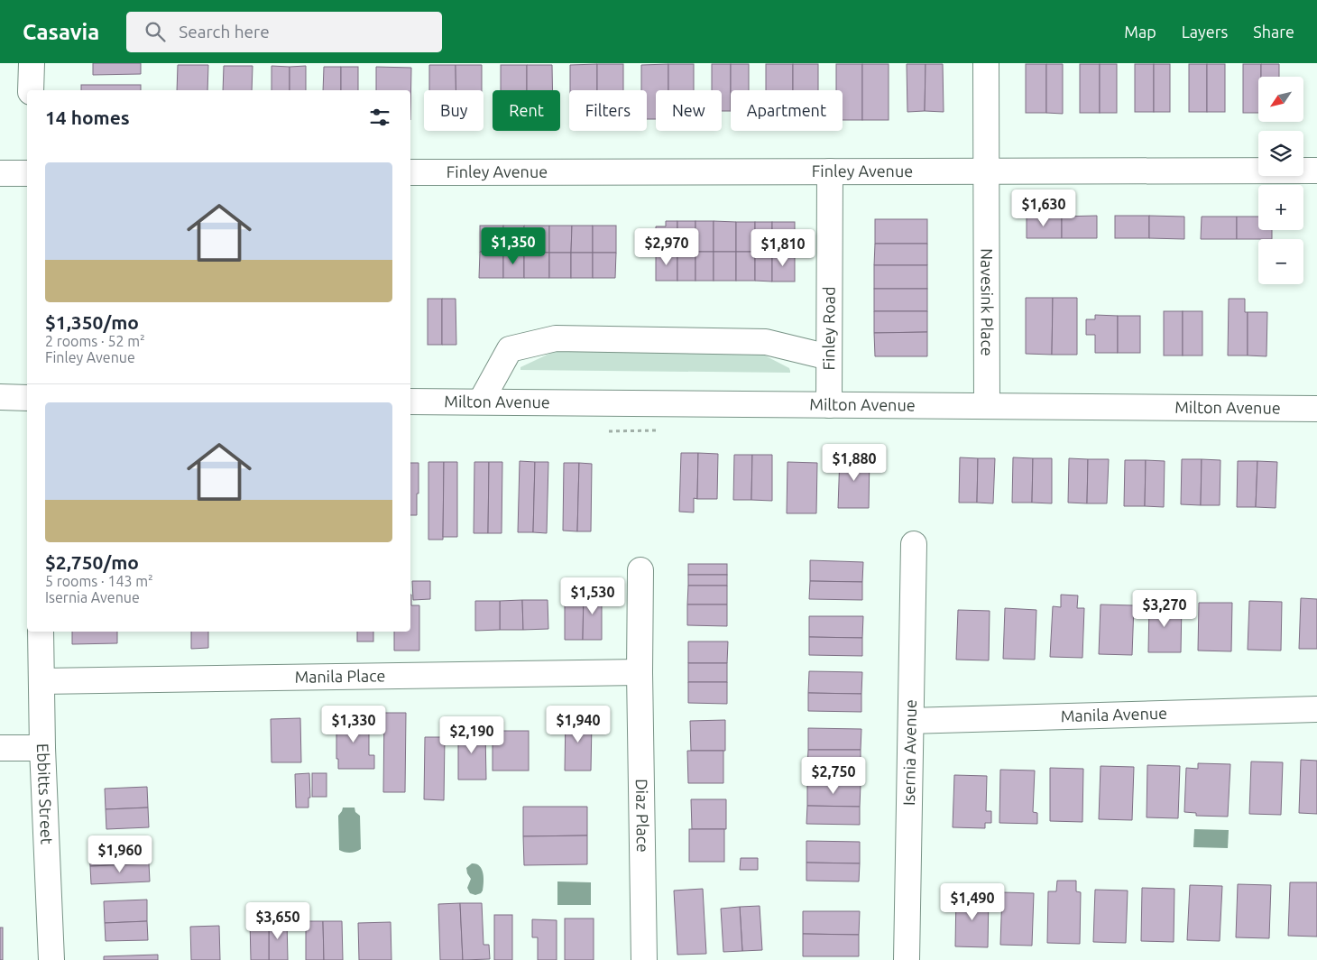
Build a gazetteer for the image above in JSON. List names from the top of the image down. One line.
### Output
{"streets":{"street":["Finley Avenue","Navesink Place","Finley Road","Milton Avenue","Manila Place","Manila Avenue","Isernia Avenue","Ebbitts Street","Diaz Place"]},"crossings":[["Finley Avenue","Navesink Place"],["Finley Avenue","Finley Road"],["Navesink Place","Milton Avenue"],["Finley Road","Milton Avenue"],["Manila Place","Ebbitts Street"],["Manila Place","Diaz Place"],["Manila Avenue","Isernia Avenue"]],"north":"bottom left","page":{"header":"Casavia","search":"Search here","nav":["Map","Layers","Share"],"map_buttons":["+","−"],"chip":["Buy","Rent","Filters","New","Apartment"],"heading":"14 homes","list":[{"name":"$1,350/mo","note":"2 rooms · 52 m² · Finley Avenue"},{"name":"$2,750/mo","note":"5 rooms · 143 m² · Isernia Avenue"}],"price":["$1,630","$1,350","$2,970","$1,810","$1,880","$1,530","$3,270","$1,330","$1,940","$2,190","$2,750","$1,960","$1,490","$3,650"]}}
